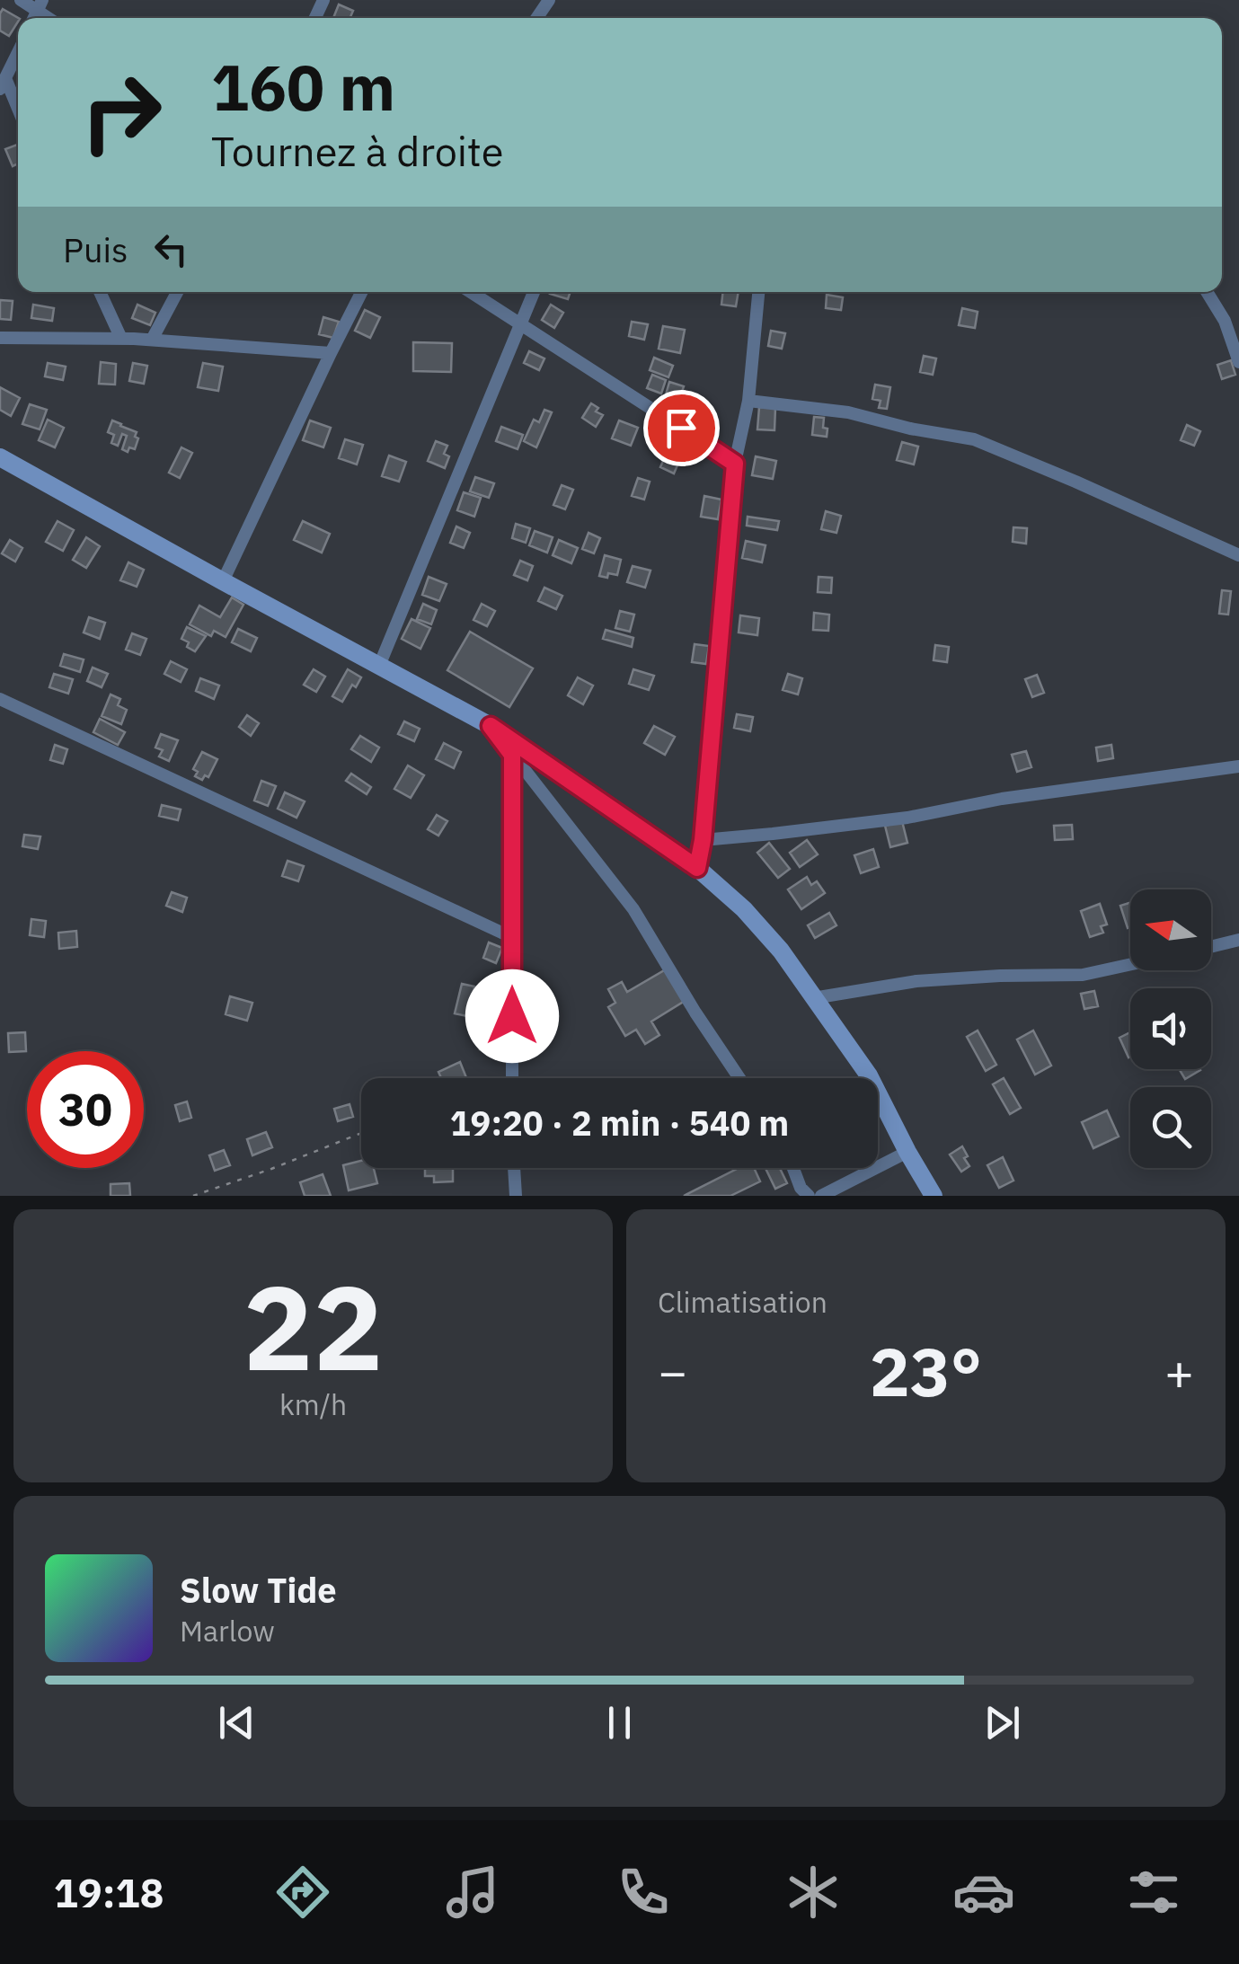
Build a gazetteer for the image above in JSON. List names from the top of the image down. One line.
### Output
{"north":"left","page":{"turn":["160 m","Tournez à droite"],"then":"Puis","limit":"30","trip":"19:20 · 2 min · 540 m","tile":[["22","km/h"],"Climatisation"],"heat":["−","23°","+"],"song":["Slow Tide","Marlow"],"tabs":"19:18"}}
